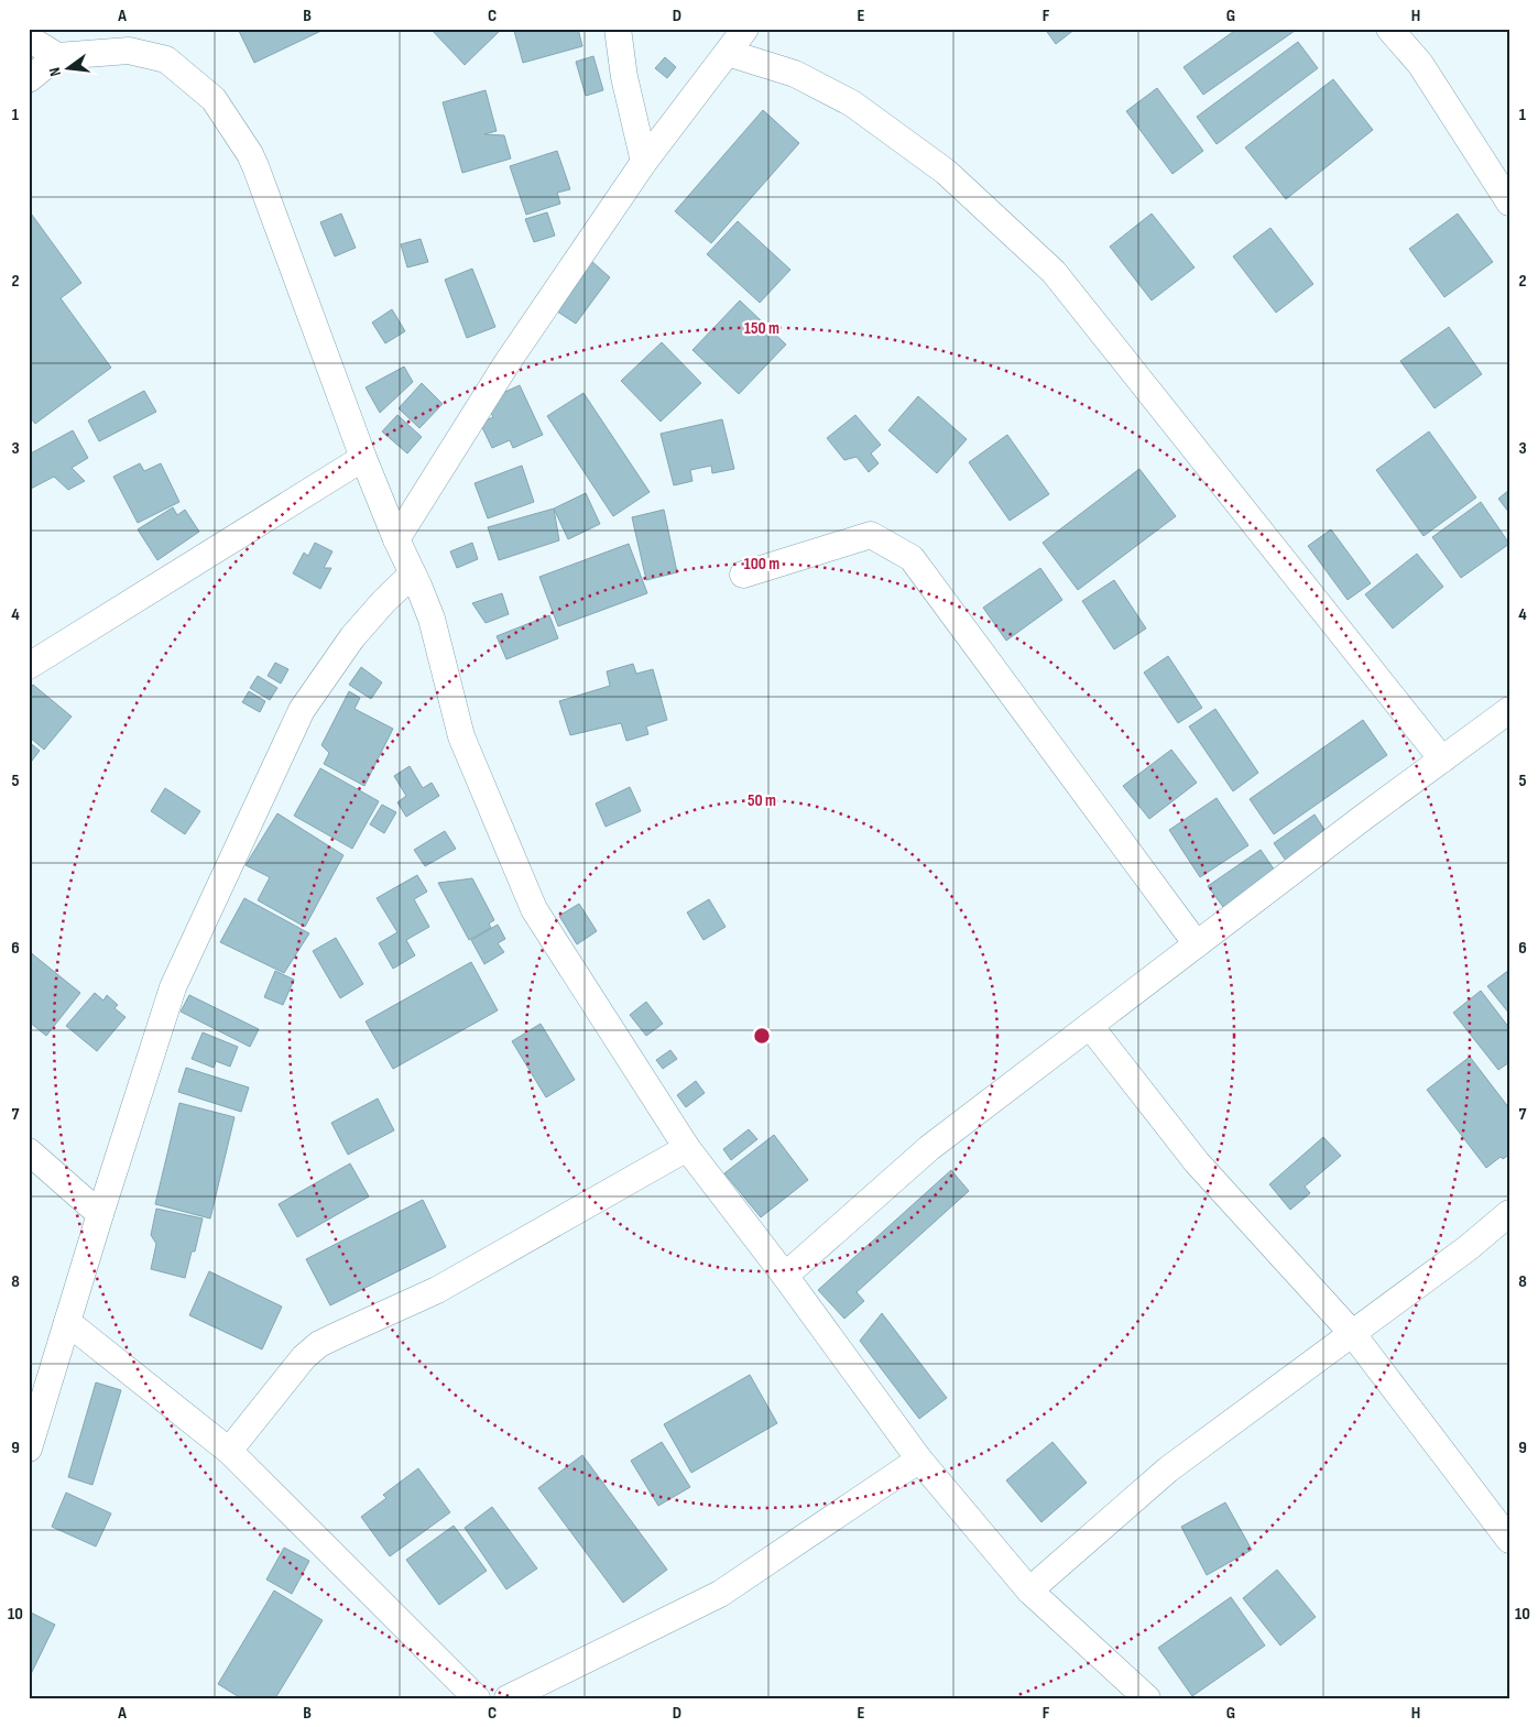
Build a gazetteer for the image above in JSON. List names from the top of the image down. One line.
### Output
{"north":"left","grid":{"columns":["A","B","C","D","E","F","G","H"],"rows":["1","2","3","4","5","6","7","8","9","10"]},"rings":["150 m","100 m","50 m"]}
